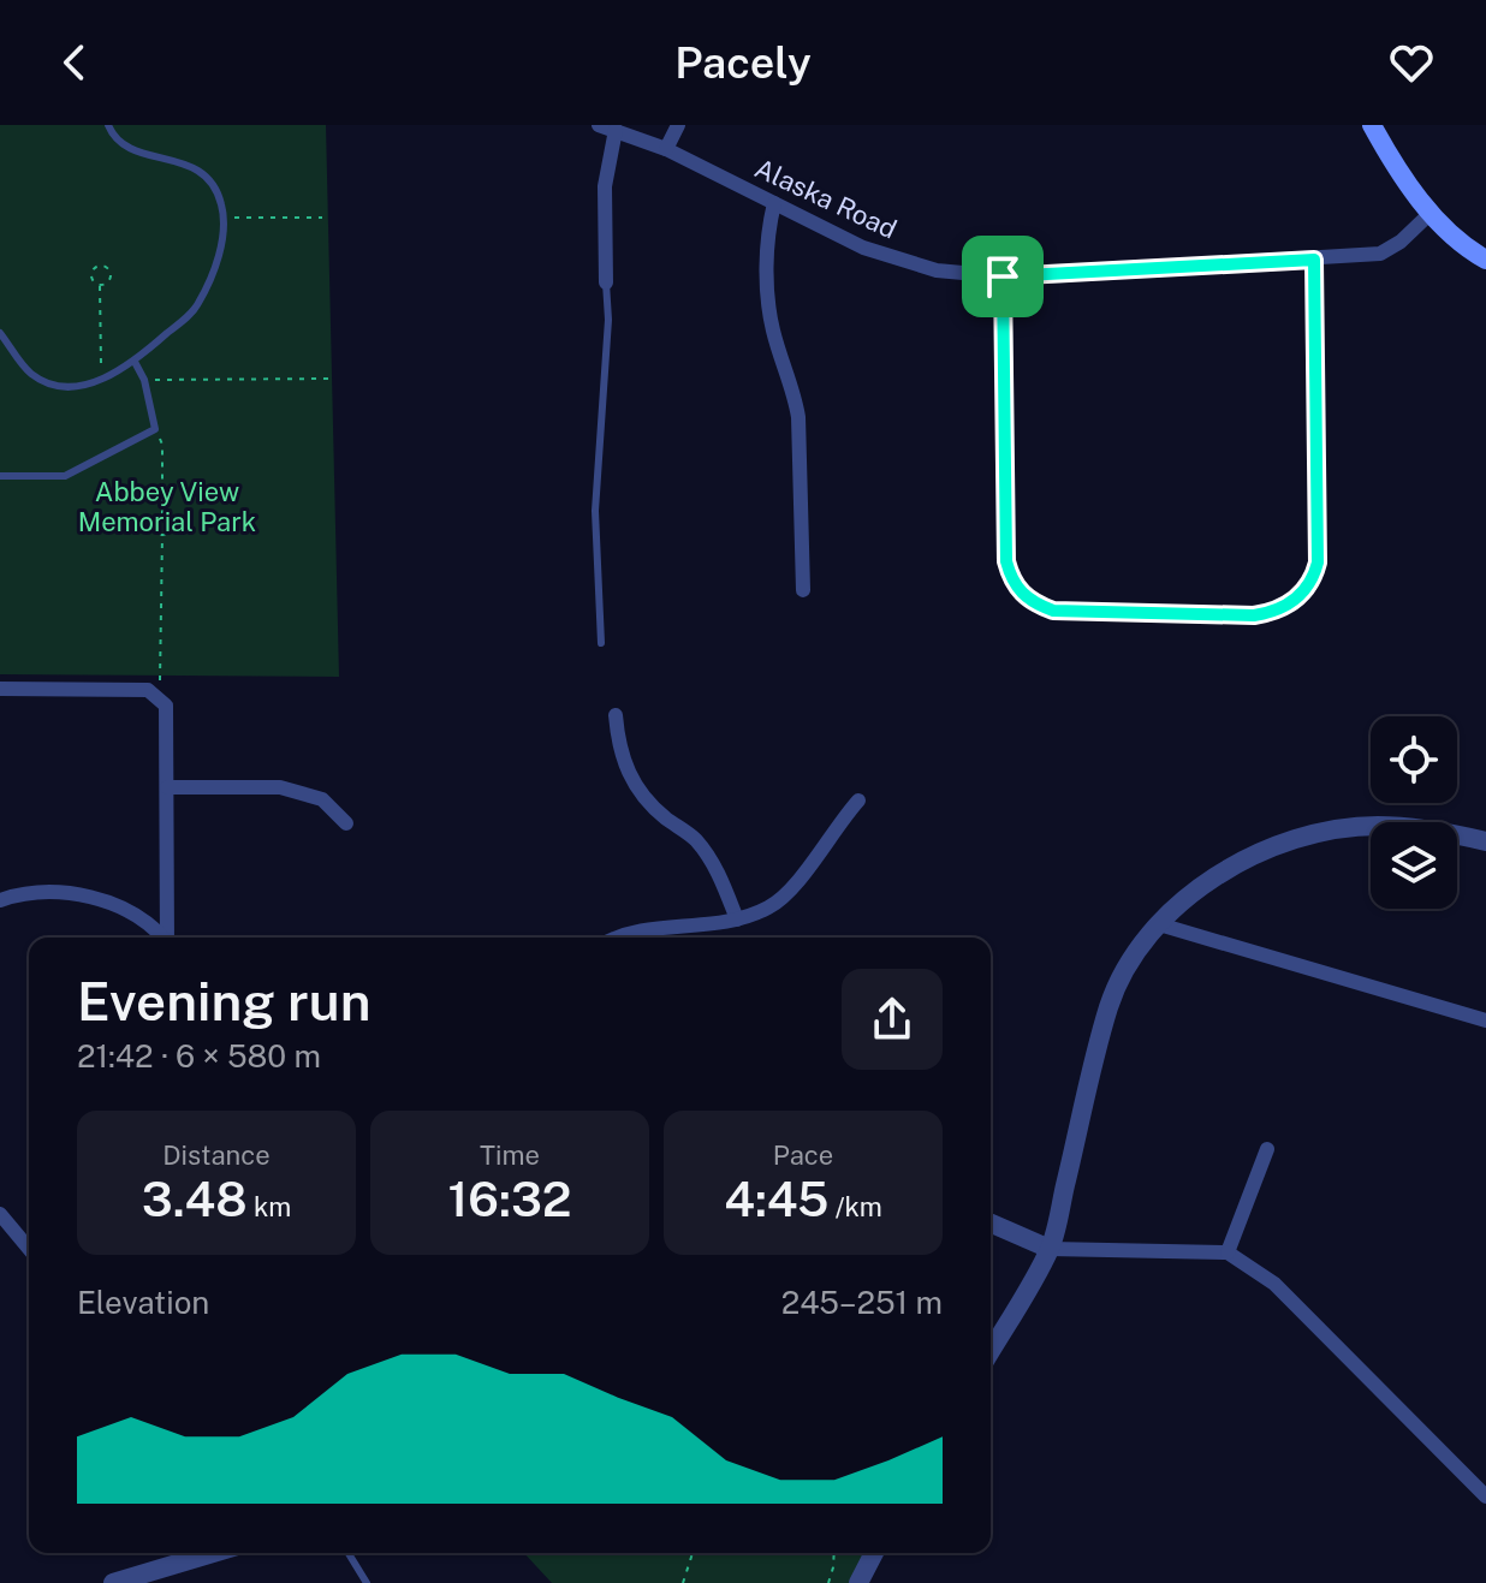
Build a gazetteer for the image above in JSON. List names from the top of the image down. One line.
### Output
{"streets":{"street":["Alaska Road"]},"parks":["Abbey View Memorial Park"],"page":{"header":"Pacely","heading":["Evening run","21:42 · 6 × 580 m"],"stats":[["Distance","3.48 km"],["Time","16:32"],["Pace","4:45 /km"]],"chart":["Elevation","245–251 m"]}}
